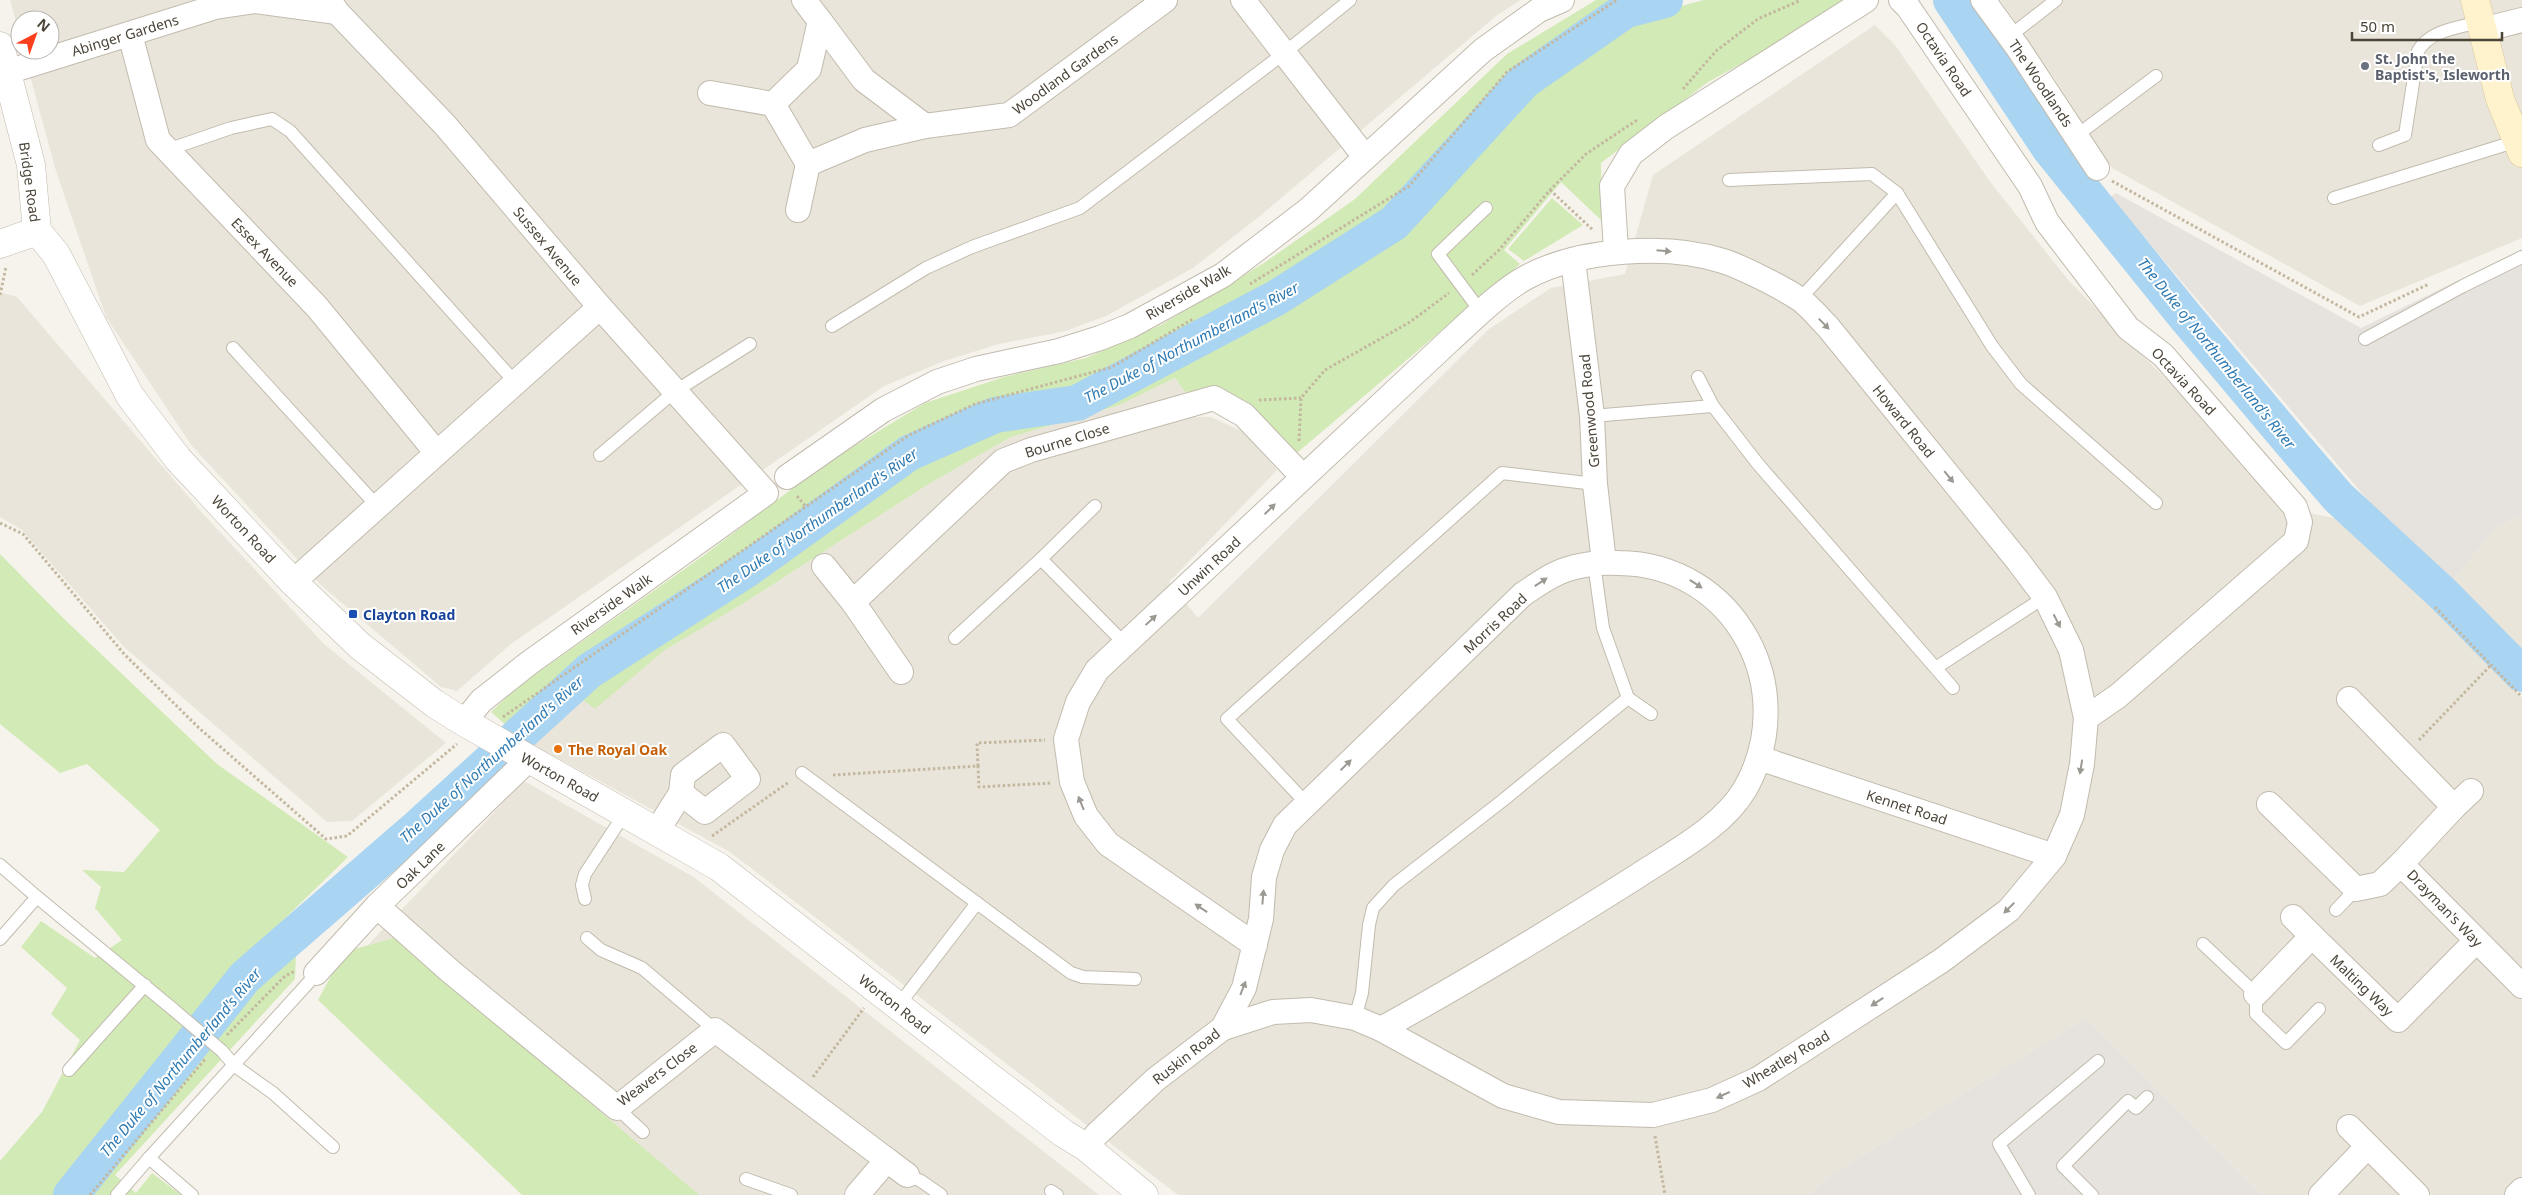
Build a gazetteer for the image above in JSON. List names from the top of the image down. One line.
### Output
{"streets":{"street":["Abinger Gardens","Octavia Road","Woodland Gardens","The Woodlands","Bridge Road","Sussex Avenue","Essex Avenue","Riverside Walk","Greenwood Road","Howard Road","Bourne Close","Worton Road","Unwin Road","Morris Road","Kennet Road","Oak Lane","Drayman's Way","Malting Way","Ruskin Road","Wheatley Road","Weavers Close"]},"crossings":[["Abinger Gardens","Bridge Road"],["Abinger Gardens","Sussex Avenue"],["Abinger Gardens","Essex Avenue"],["Octavia Road","Howard Road"],["Octavia Road","Wheatley Road"],["Bridge Road","Worton Road"],["Sussex Avenue","Riverside Walk"],["Riverside Walk","Worton Road"],["Greenwood Road","Unwin Road"],["Greenwood Road","Morris Road"],["Howard Road","Unwin Road"],["Howard Road","Wheatley Road"],["Bourne Close","Unwin Road"],["Worton Road","Oak Lane"],["Worton Road","Ruskin Road"],["Unwin Road","Morris Road"],["Unwin Road","Ruskin Road"],["Morris Road","Kennet Road"],["Morris Road","Ruskin Road"],["Morris Road","Wheatley Road"],["Kennet Road","Wheatley Road"],["Oak Lane","Weavers Close"],["Drayman's Way","Malting Way"],["Ruskin Road","Wheatley Road"]],"one_way":["Howard Road","Wheatley Road"],"water":["The Duke of Northumberland's River"],"places":{"other":["St. John the Baptist's, Isleworth","The Royal Oak"],"transit":["Clayton Road"]},"scale_bar":"50 m","north":"top right"}
